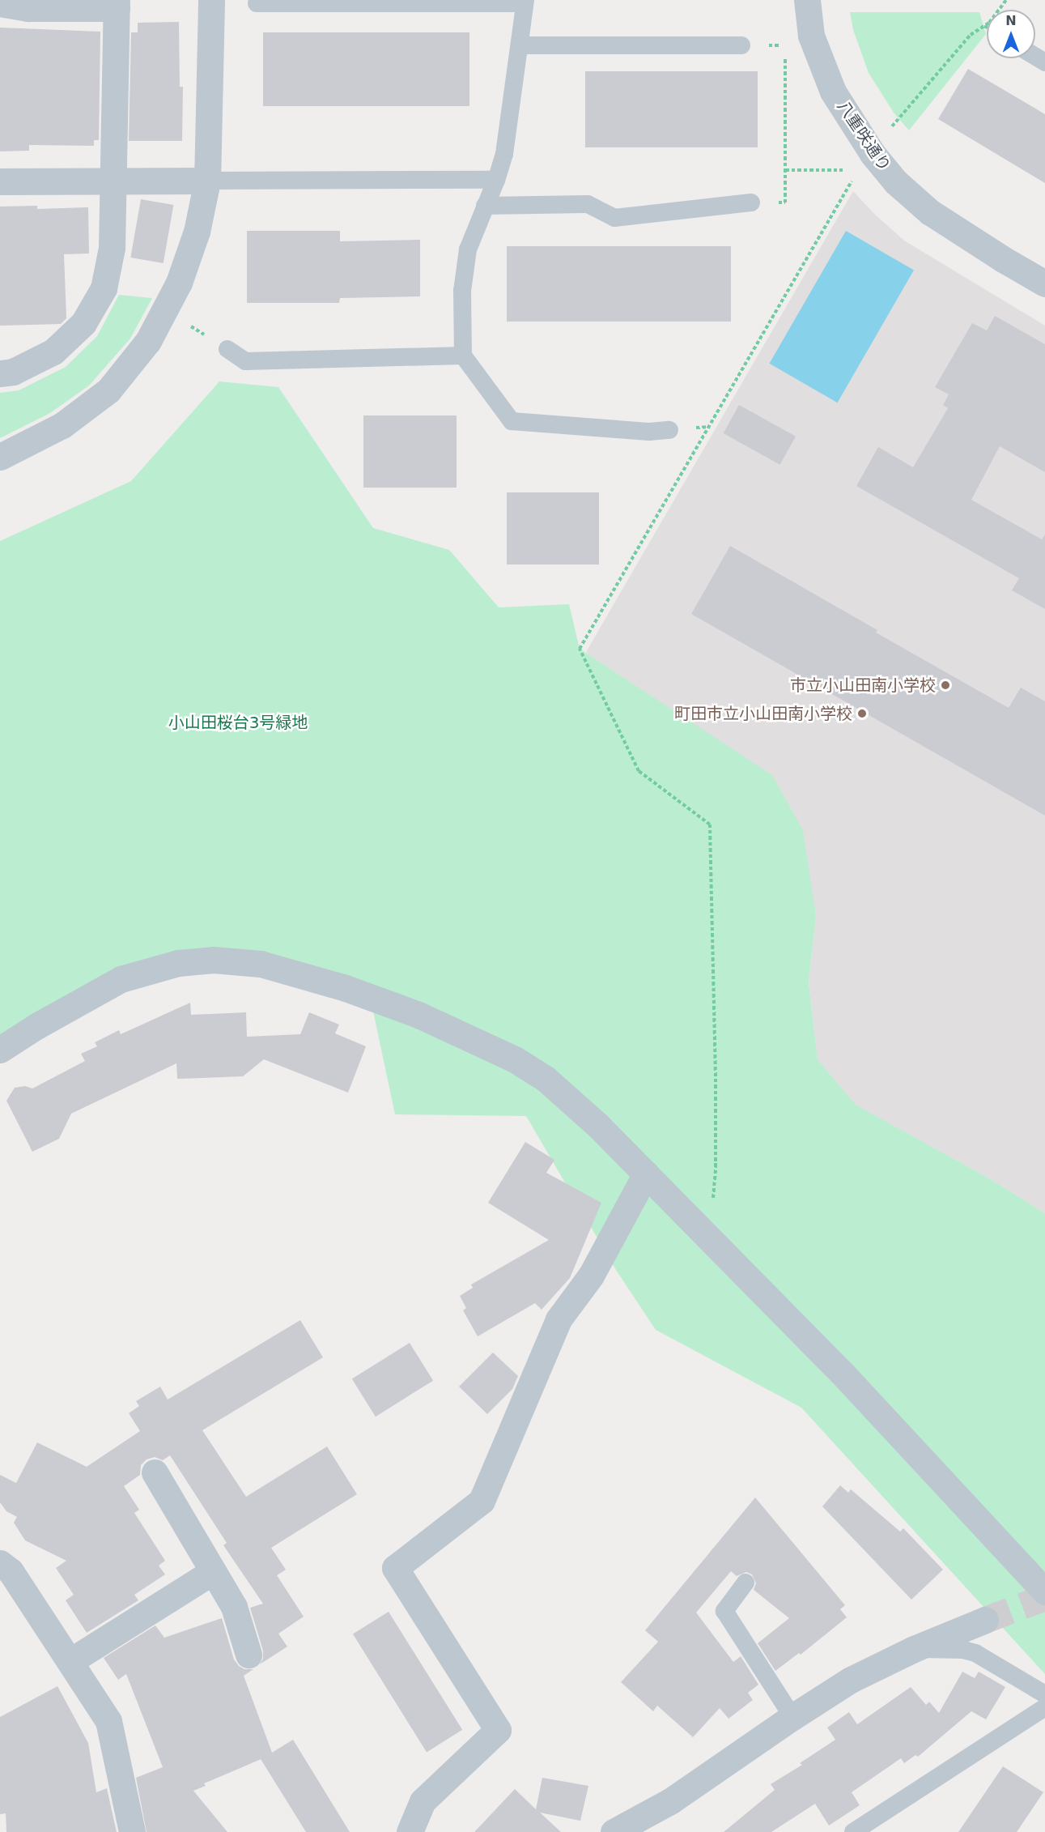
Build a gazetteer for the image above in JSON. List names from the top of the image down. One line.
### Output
{"streets":{"street":["八重咲通り"]},"parks":["小山田桜台3号緑地"],"places":["市立小山田南小学校","町田市立小山田南小学校"],"north":"top"}
